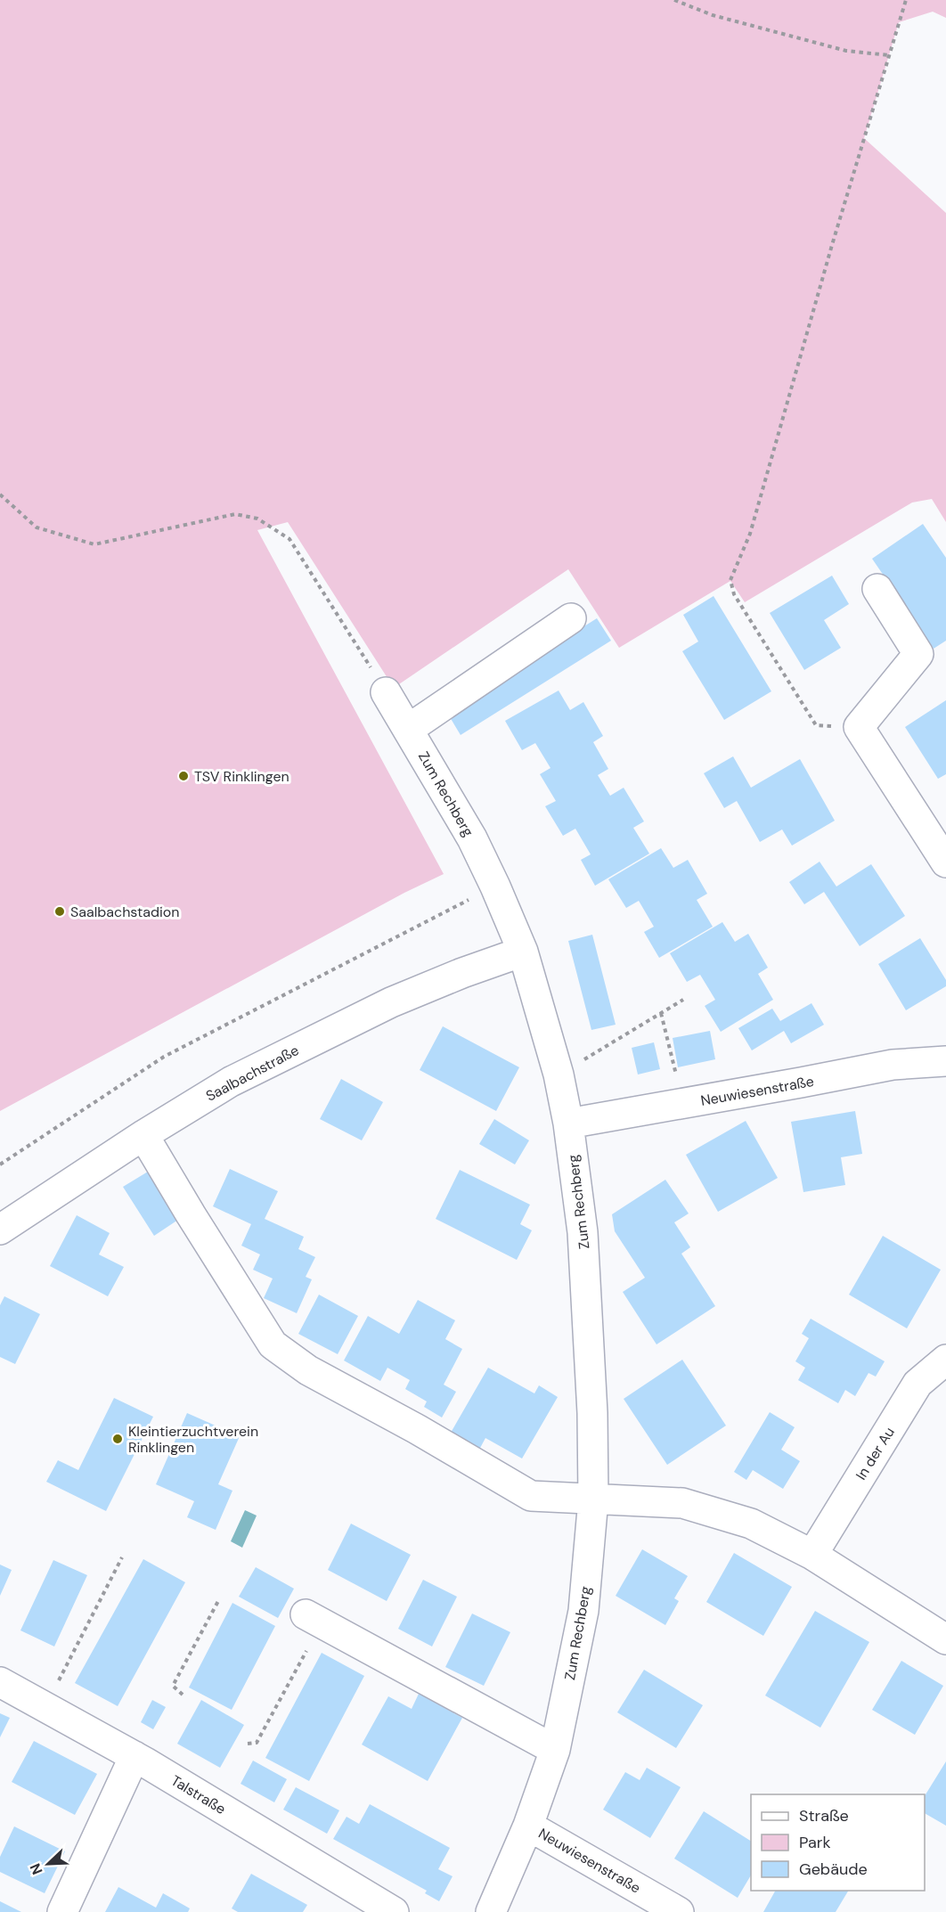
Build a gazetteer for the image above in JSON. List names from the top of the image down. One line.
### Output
{"streets":{"street":["Zum Rechberg","Saalbachstraße","Neuwiesenstraße","In der Au","Talstraße"]},"crossings":[["Zum Rechberg","Saalbachstraße"],["Zum Rechberg","Neuwiesenstraße"]],"places":["TSV Rinklingen","Saalbachstadion","Kleintierzuchtverein Rinklingen"],"legend":["Straße","Park","Gebäude"],"north":"bottom left"}
